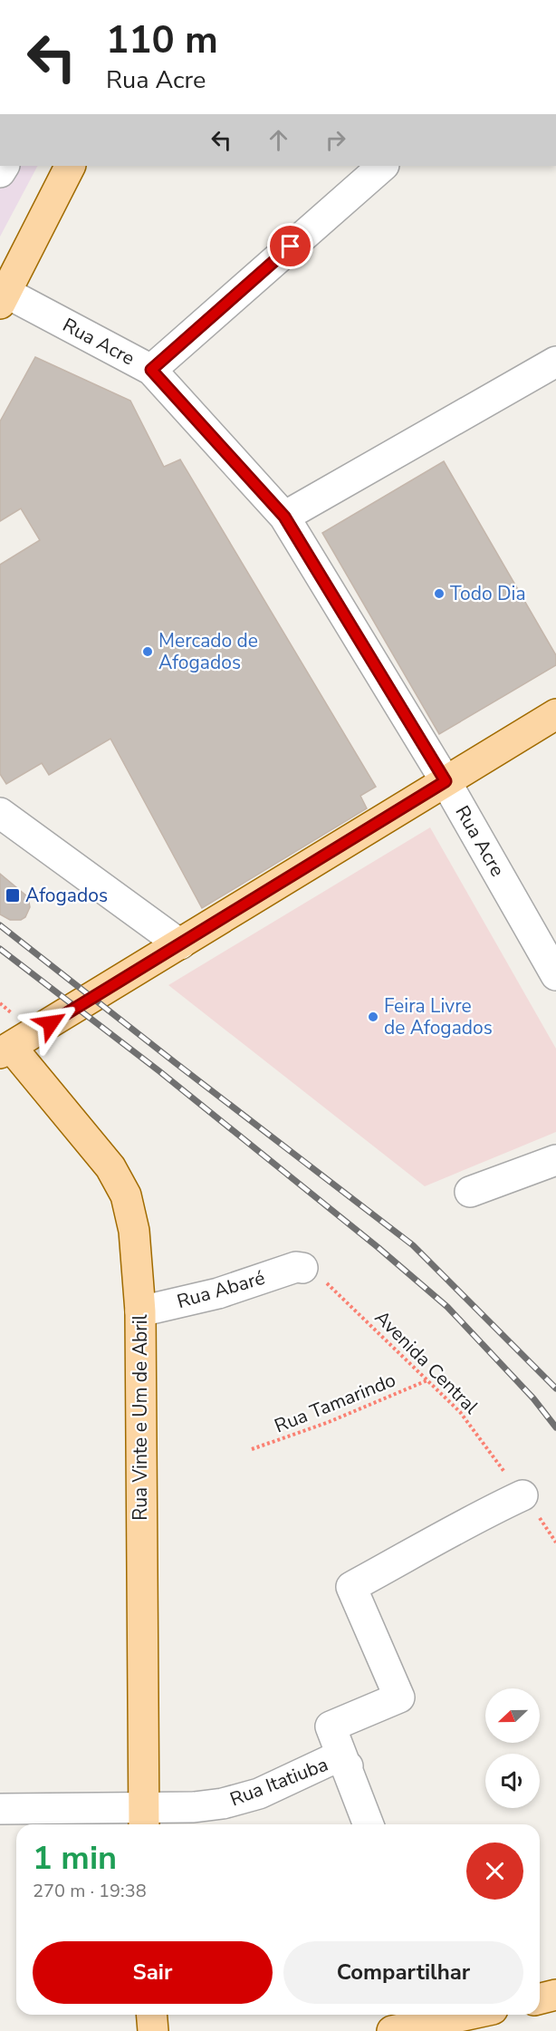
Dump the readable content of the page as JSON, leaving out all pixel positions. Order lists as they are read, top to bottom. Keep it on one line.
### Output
{"streets":{"main road":["Rua Vinte e Um de Abril"],"street":["Rua Acre","Rua Abaré","Rua Itatiuba"],"path":["Avenida Central","Rua Tamarindo"]},"crossings":[["Rua Abaré","Avenida Central"],["Rua Abaré","Rua Vinte e Um de Abril"],["Avenida Central","Rua Tamarindo"],["Rua Vinte e Um de Abril","Rua Itatiuba"]],"places":{"other":["Todo Dia","Mercado de Afogados","Feira Livre de Afogados"],"transit":["Afogados"]},"north":"left","page":{"turn":["110 m","Rua Acre"],"heading":["1 min","270 m · 19:38"],"buttons":["Sair","Compartilhar"]}}
